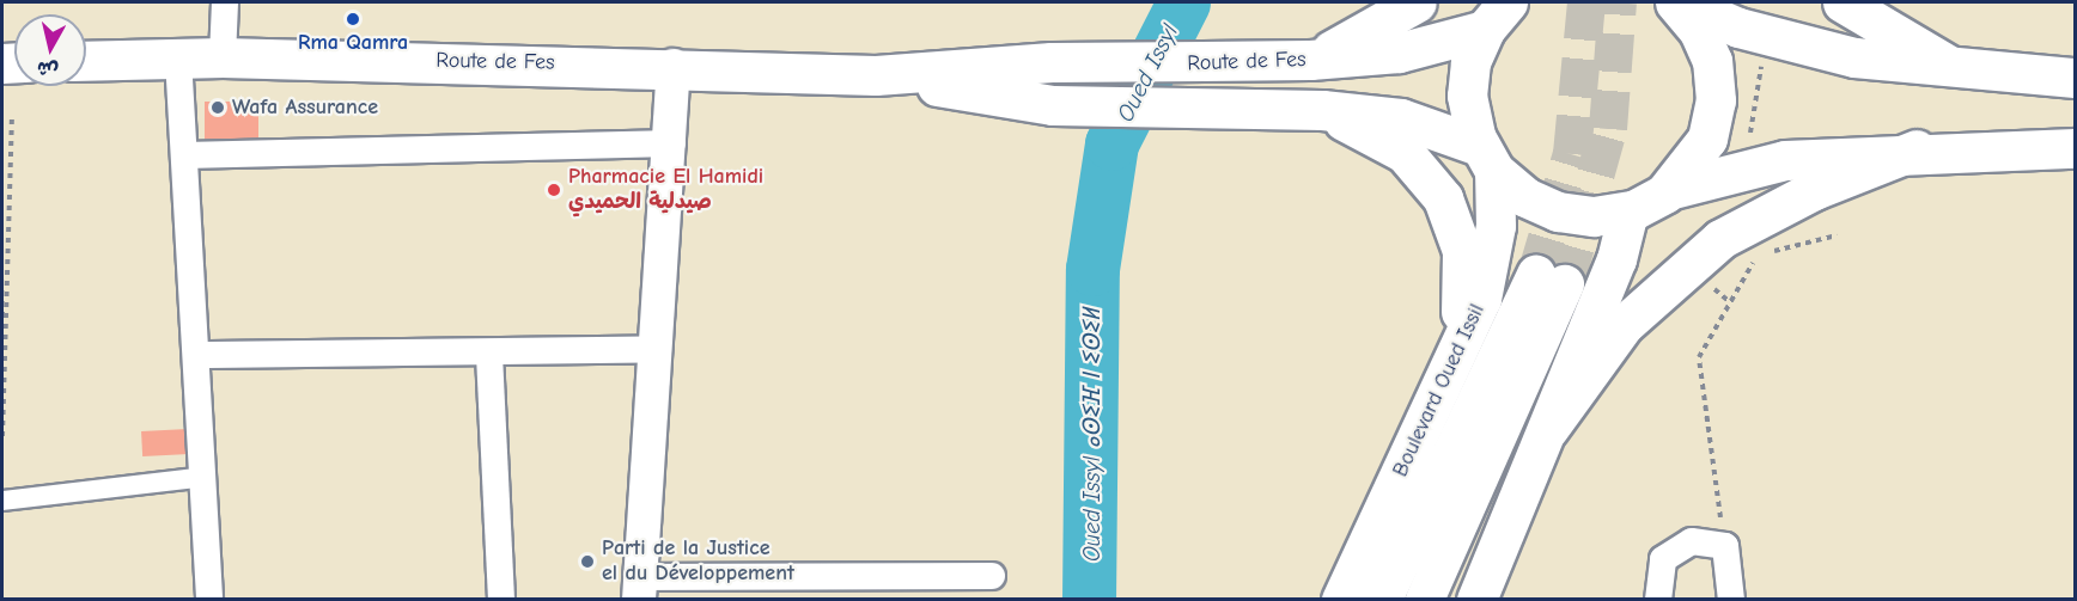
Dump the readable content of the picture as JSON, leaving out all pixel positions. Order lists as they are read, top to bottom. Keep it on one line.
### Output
{"streets":{"main road":["Route de Fes","Boulevard Oued Issil"]},"crossings":[["Route de Fes","Boulevard Oued Issil"]],"water":["Oued Issyl","Oued Issyl ⴰⵙⵉⴼ ⵏ ⵉⵙⵉⵍ"],"places":["Rma Qamra","Wafa Assurance","Pharmacie El Hamidi صيدلية الحميدي","Parti de la Justice el du Développement"],"north":"bottom"}
